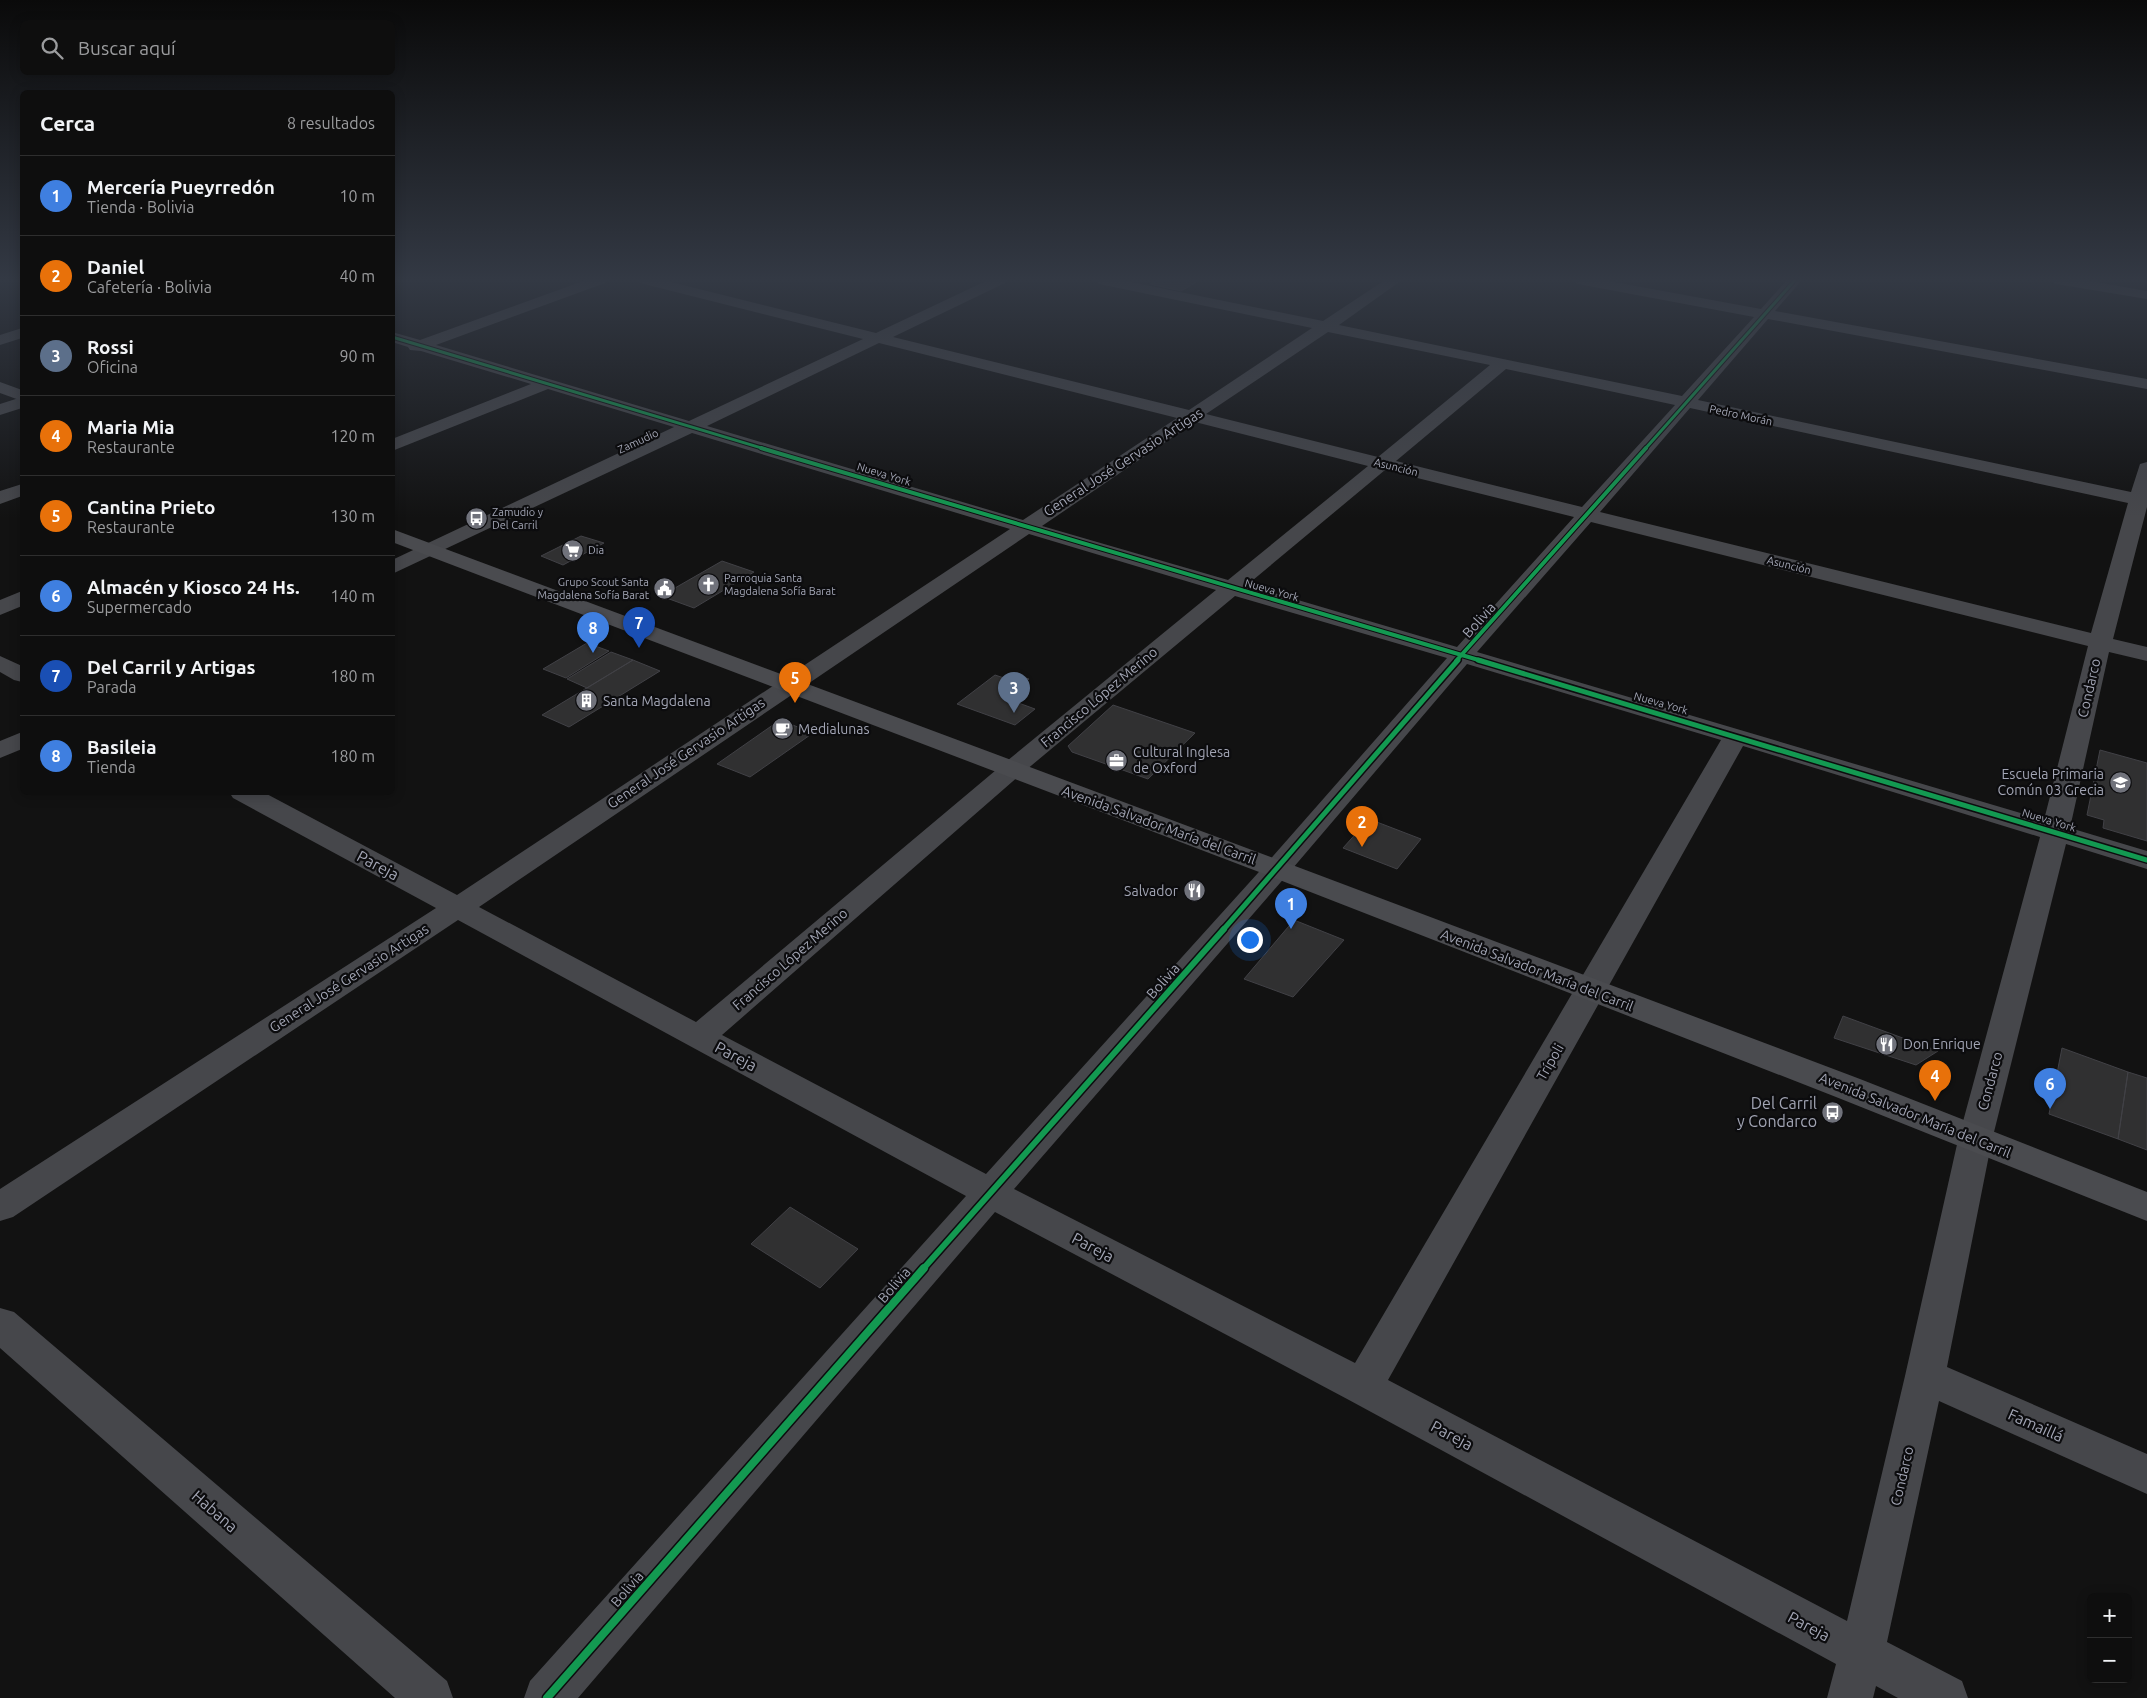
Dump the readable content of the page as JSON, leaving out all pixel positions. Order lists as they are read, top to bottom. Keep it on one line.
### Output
{"streets":{"main road":["Avenida Salvador María del Carril"],"street":["Pedro Morán","Zamudio","General José Gervasio Artigas","Asunción","Nueva York","Bolivia","Condarco","Francisco López Merino","Pareja","Trípoli","Famaillá","Habana"]},"crossings":[["Pedro Morán","Bolivia"],["Pedro Morán","Condarco"],["Pedro Morán","Francisco López Merino"],["Zamudio","Nueva York"],["Zamudio","Avenida Salvador María del Carril"],["General José Gervasio Artigas","Asunción"],["General José Gervasio Artigas","Nueva York"],["General José Gervasio Artigas","Avenida Salvador María del Carril"],["General José Gervasio Artigas","Pareja"],["Asunción","Bolivia"],["Asunción","Condarco"],["Asunción","Francisco López Merino"],["Nueva York","Bolivia"],["Nueva York","Condarco"],["Nueva York","Francisco López Merino"],["Nueva York","Trípoli"],["Bolivia","Avenida Salvador María del Carril"],["Bolivia","Pareja"],["Condarco","Avenida Salvador María del Carril"],["Condarco","Pareja"],["Condarco","Famaillá"],["Francisco López Merino","Avenida Salvador María del Carril"],["Francisco López Merino","Pareja"],["Avenida Salvador María del Carril","Trípoli"],["Pareja","Trípoli"]],"places":{"bus stop":["Zamudio y Del Carril","Del Carril y Condarco"],"supermarket":["Dia"],"church":["Parroquia Santa Magdalena Sofía Barat"],"public building":["Grupo Scout Santa Magdalena Sofía Barat"],"building":["Santa Magdalena"],"cafe":["Medialunas"],"office":["Cultural Inglesa de Oxford"],"school or university":["Escuela Primaria Común 03 Grecia"],"restaurant":["Salvador","Don Enrique"]},"page":{"search":"Buscar aquí","heading":["Cerca","8 resultados"],"list":[{"mark":"1","name":"Mercería Pueyrredón","note":"Tienda · Bolivia","value":"10 m"},{"mark":"2","name":"Daniel","note":"Cafetería · Bolivia","value":"40 m"},{"mark":"3","name":"Rossi","note":"Oficina","value":"90 m"},{"mark":"4","name":"Maria Mia","note":"Restaurante","value":"120 m"},{"mark":"5","name":"Cantina Prieto","note":"Restaurante","value":"130 m"},{"mark":"6","name":"Almacén y Kiosco 24 Hs.","note":"Supermercado","value":"140 m"},{"mark":"7","name":"Del Carril y Artigas","note":"Parada","value":"180 m"},{"mark":"8","name":"Basileia","note":"Tienda","value":"180 m"}],"pins":["7","8","5","3","2","1","4","6"],"map_buttons":["+","−"]}}
